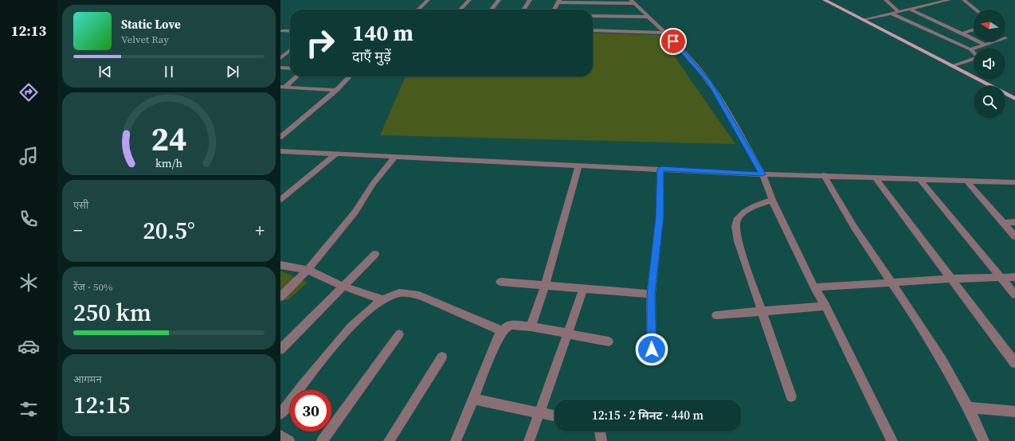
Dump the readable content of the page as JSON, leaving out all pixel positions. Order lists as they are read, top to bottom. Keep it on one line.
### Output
{"north":"left","page":{"tabs":"12:13","turn":["140 m","दाएँ मुड़ें"],"song":["Static Love","Velvet Ray"],"tile":["एसी",["रेंज · 50%","250 km"],["आगमन","12:15"]],"heat":["−","20.5°","+"],"limit":"30","trip":"12:15 · 2 मिनट · 440 m","gauge":["24","km/h"]}}
